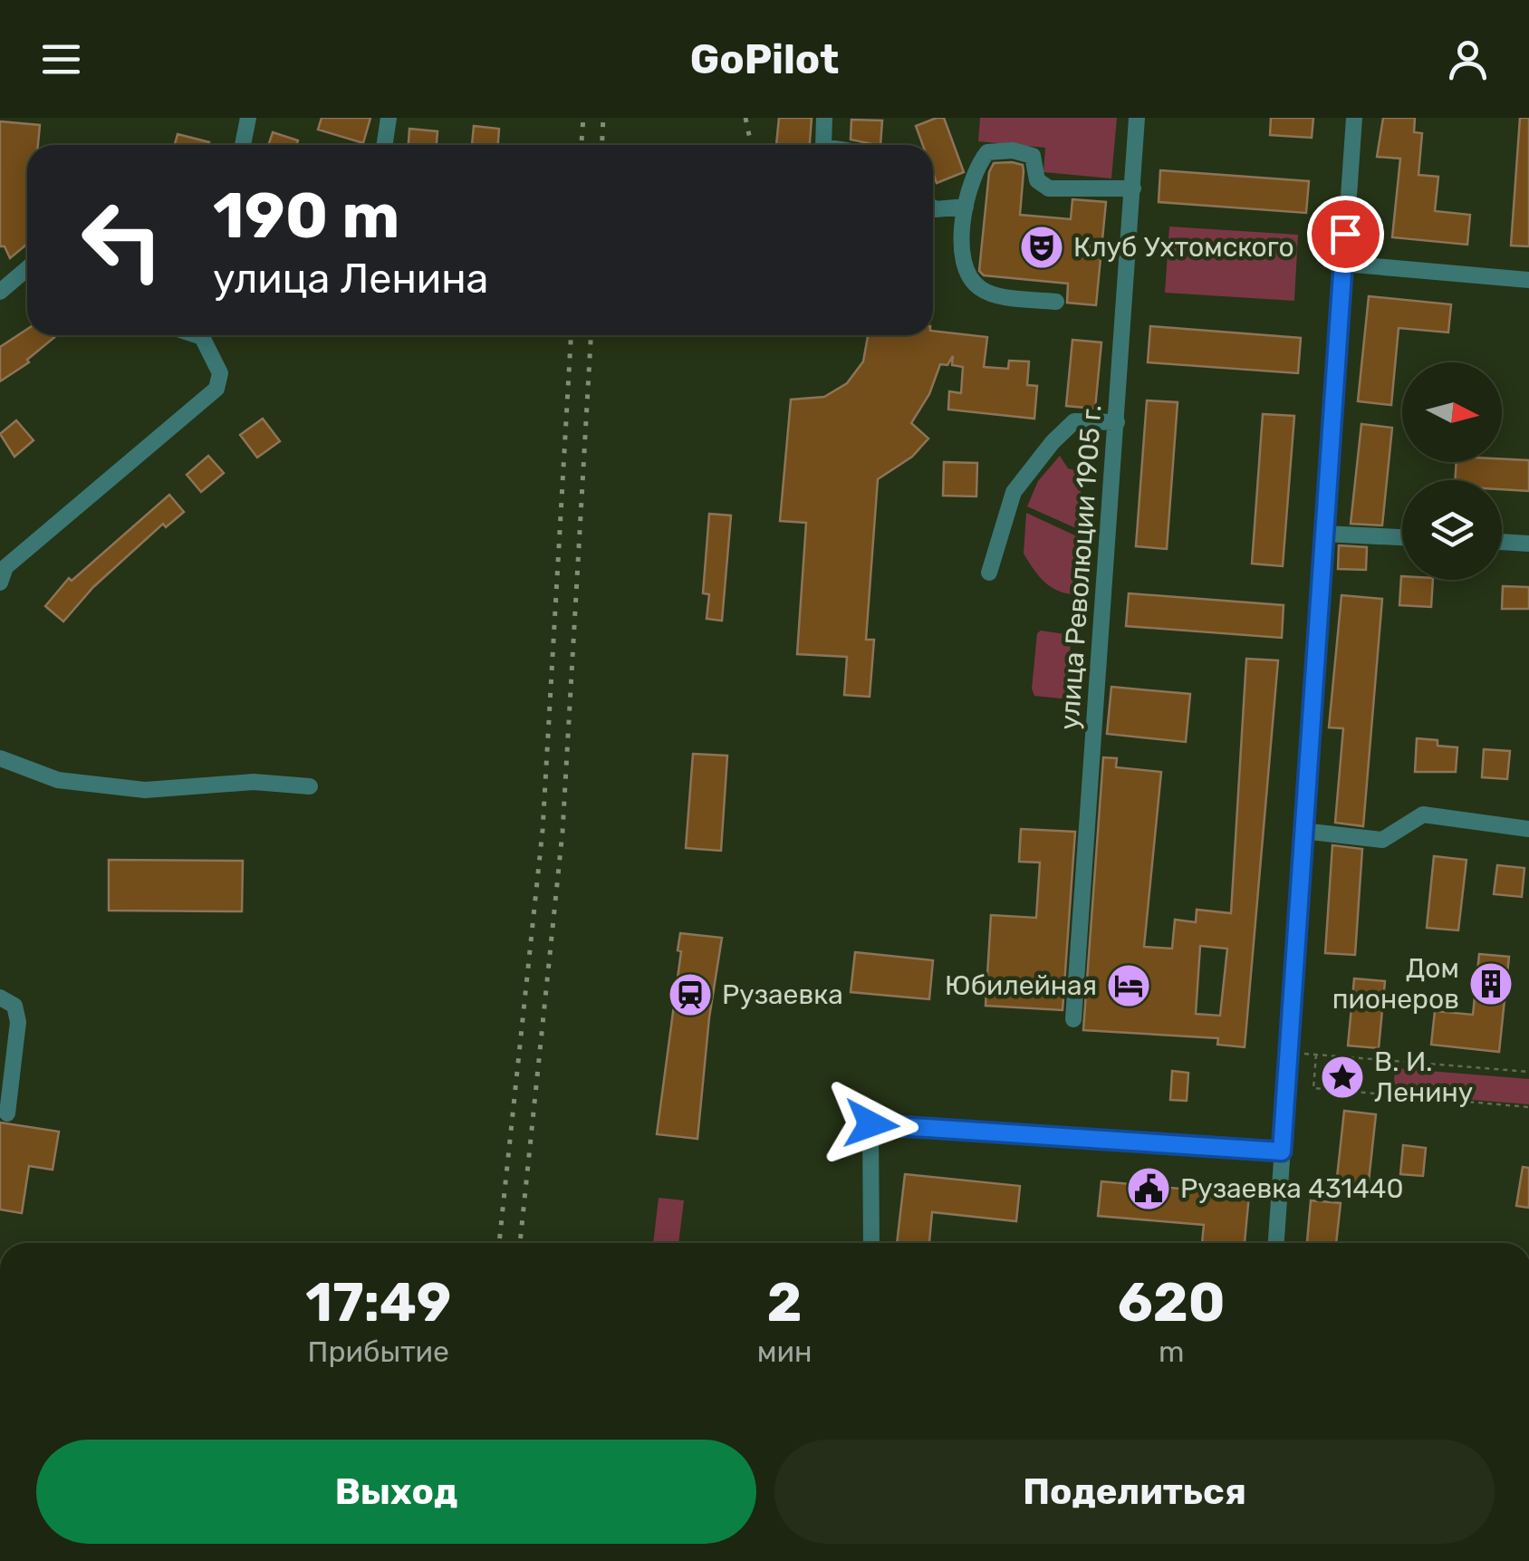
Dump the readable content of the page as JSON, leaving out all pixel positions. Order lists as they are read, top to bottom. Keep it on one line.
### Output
{"streets":{"street":["улица Революции 1905 г."]},"places":{"theatre":["Клуб Ухтомского"],"building":["Дом пионеров"],"hotel":["Юбилейная"],"station":["Рузаевка"],"place":["В. И. Ленину"],"public building":["Рузаевка 431440"]},"north":"right","page":{"header":"GoPilot","turn":["190 m","улица Ленина"],"eta":["17:49","Прибытие","2","мин","620","m"],"buttons":["Выход","Поделиться"]}}
